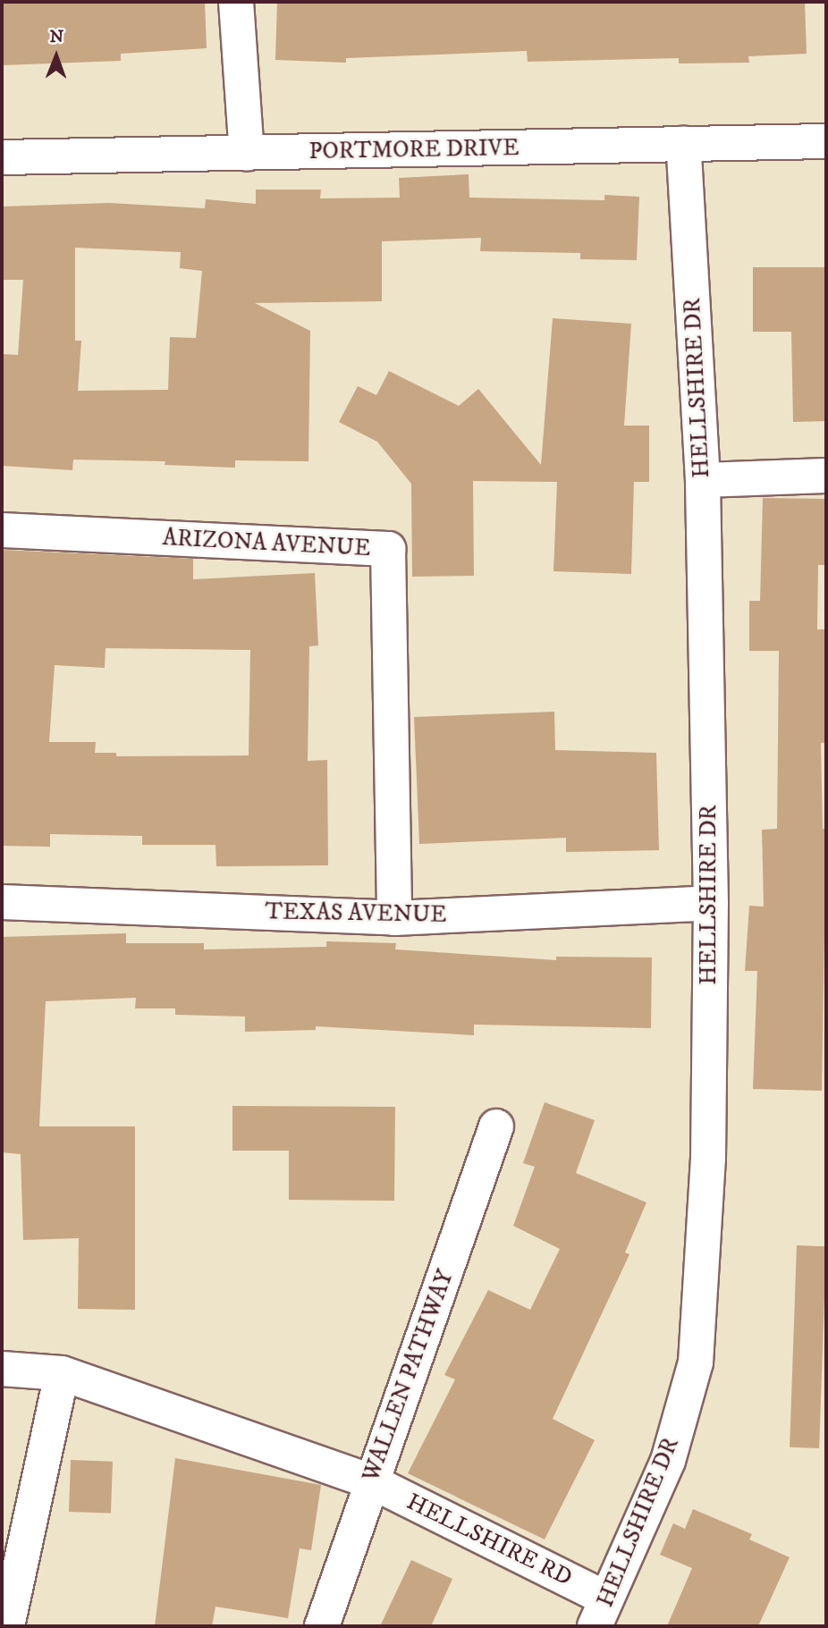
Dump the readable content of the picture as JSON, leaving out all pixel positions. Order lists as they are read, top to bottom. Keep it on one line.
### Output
{"streets":{"street":["PORTMORE DRIVE","HELLSHIRE DR","ARIZONA AVENUE","TEXAS AVENUE","WALLEN PATHWAY","HELLSHIRE RD"]},"crossings":[["PORTMORE DRIVE","HELLSHIRE DR"],["HELLSHIRE DR","TEXAS AVENUE"],["HELLSHIRE DR","HELLSHIRE RD"],["ARIZONA AVENUE","TEXAS AVENUE"],["WALLEN PATHWAY","HELLSHIRE RD"]],"north":"top"}
